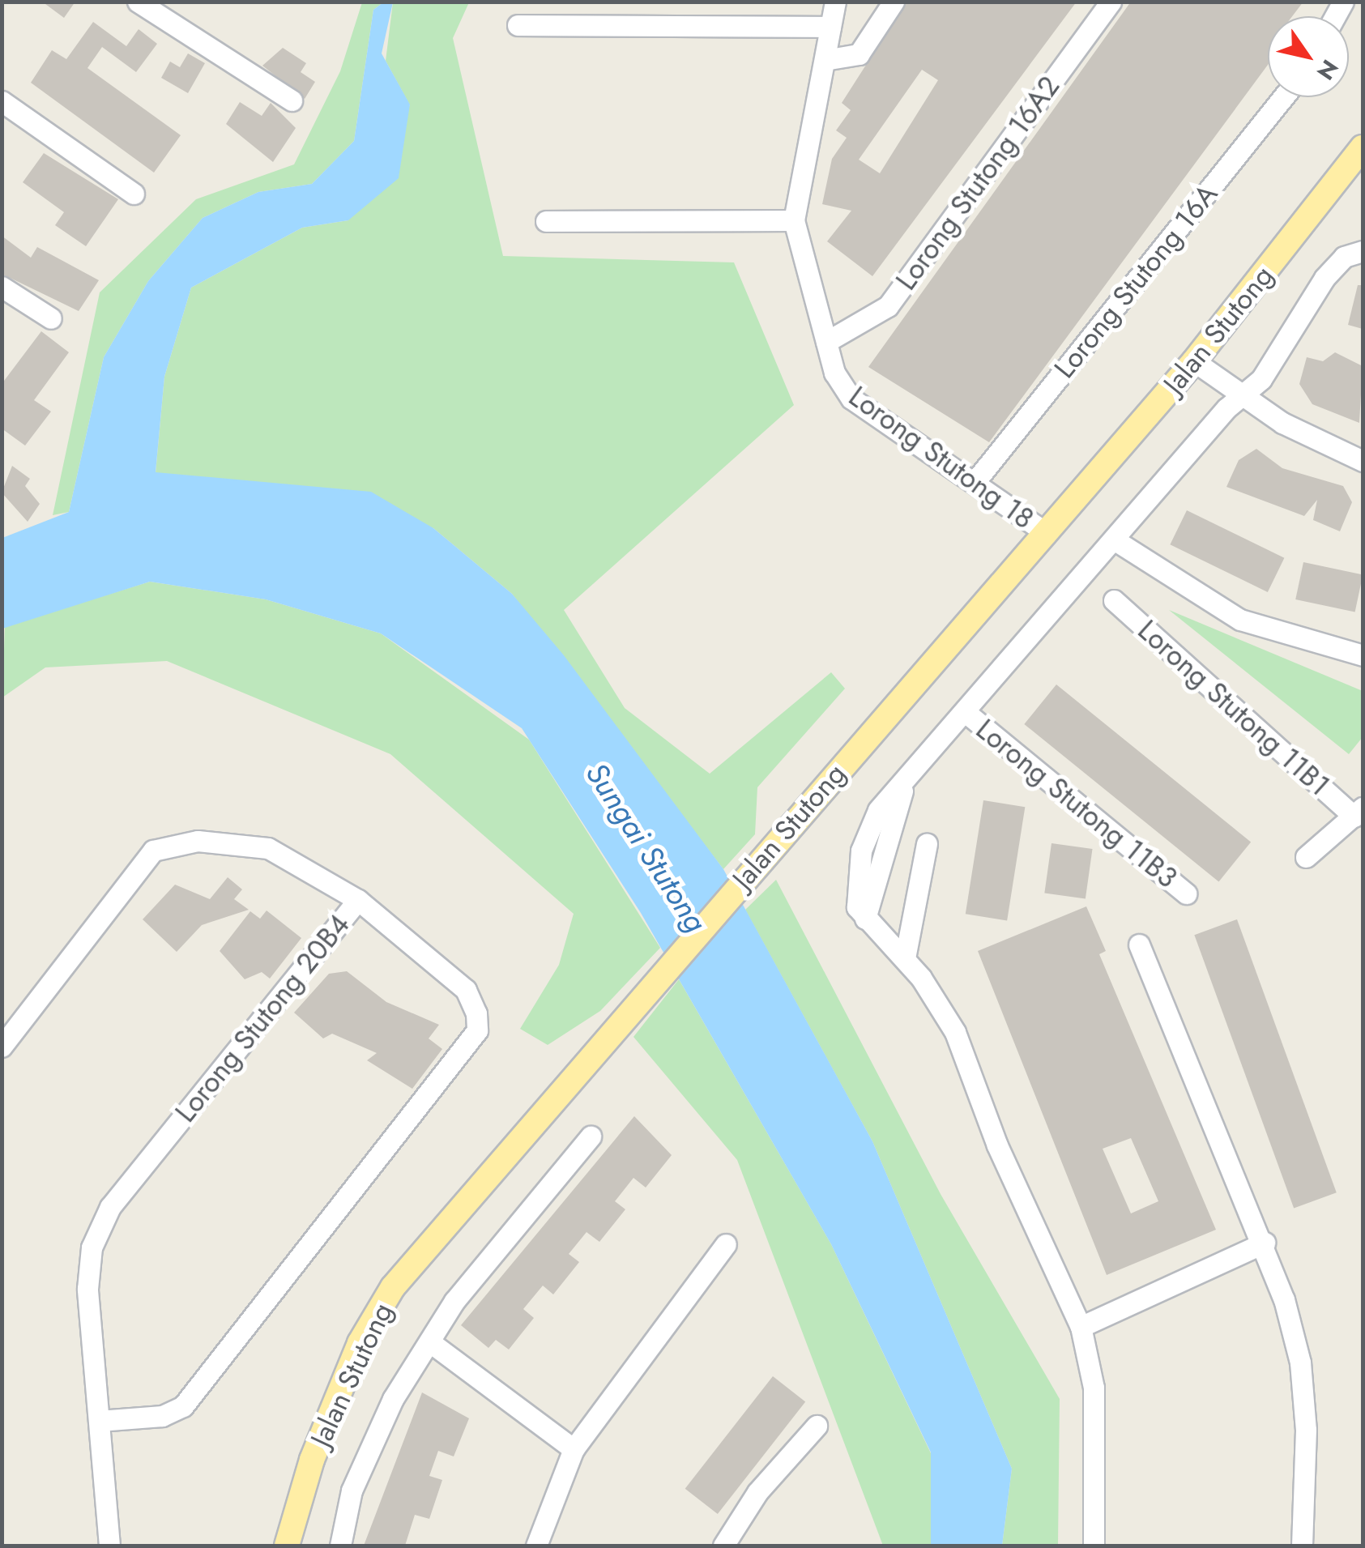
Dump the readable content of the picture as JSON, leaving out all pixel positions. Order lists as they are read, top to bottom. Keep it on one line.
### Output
{"streets":{"main road":["Jalan Stutong"],"street":["Lorong Stutong 16A2","Lorong Stutong 16A","Lorong Stutong 18","Lorong Stutong 11B1","Lorong Stutong 11B3","Lorong Stutong 20B4"]},"crossings":[["Lorong Stutong 16A2","Lorong Stutong 18"],["Lorong Stutong 16A","Lorong Stutong 18"],["Jalan Stutong","Lorong Stutong 18"]],"water":["Sungai Stutong"],"north":"bottom right"}
